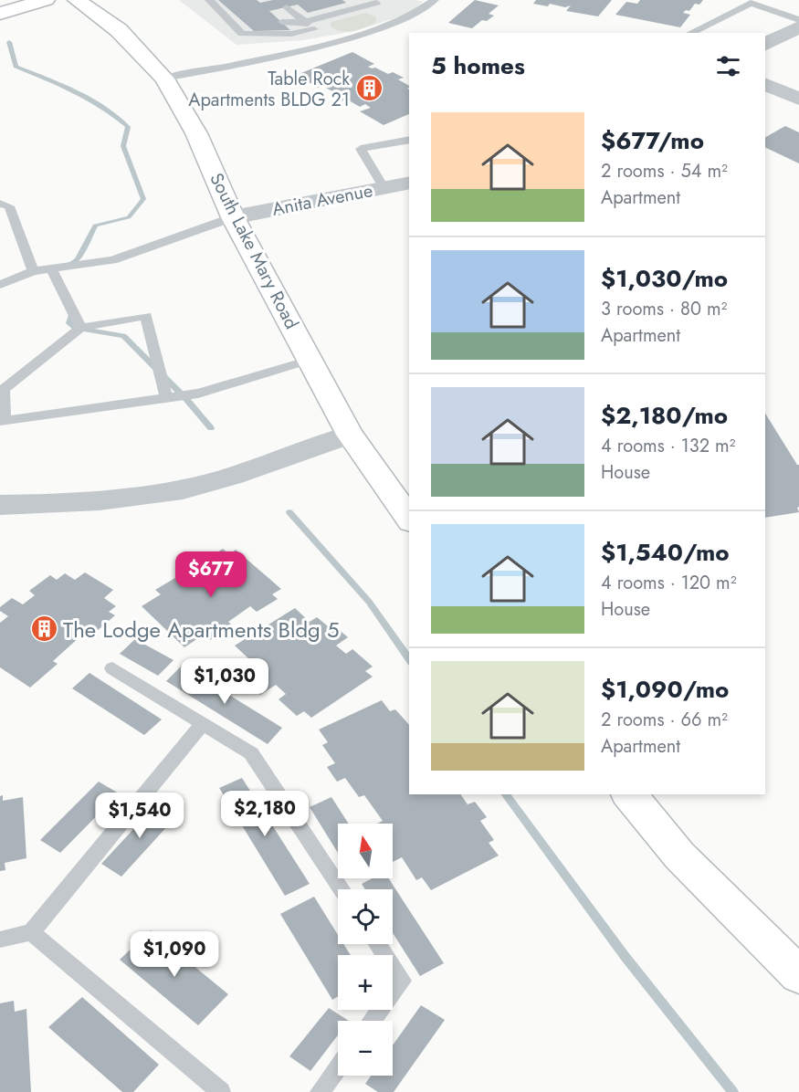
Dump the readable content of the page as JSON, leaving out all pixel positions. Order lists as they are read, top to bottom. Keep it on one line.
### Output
{"streets":{"main road":["South Lake Mary Road"],"street":["Anita Avenue"]},"crossings":[["Anita Avenue","South Lake Mary Road"]],"places":{"building":["Table Rock Apartments BLDG 21","The Lodge Apartments Bldg 5"]},"north":"top","page":{"heading":"5 homes","list":[{"name":"$677/mo","note":"2 rooms · 54 m² · Apartment"},{"name":"$1,030/mo","note":"3 rooms · 80 m² · Apartment"},{"name":"$2,180/mo","note":"4 rooms · 132 m² · House"},{"name":"$1,540/mo","note":"4 rooms · 120 m² · House"},{"name":"$1,090/mo","note":"2 rooms · 66 m² · Apartment"}],"price":["$677","$1,030","$2,180","$1,540","$1,090"],"map_buttons":["+","−"]}}
